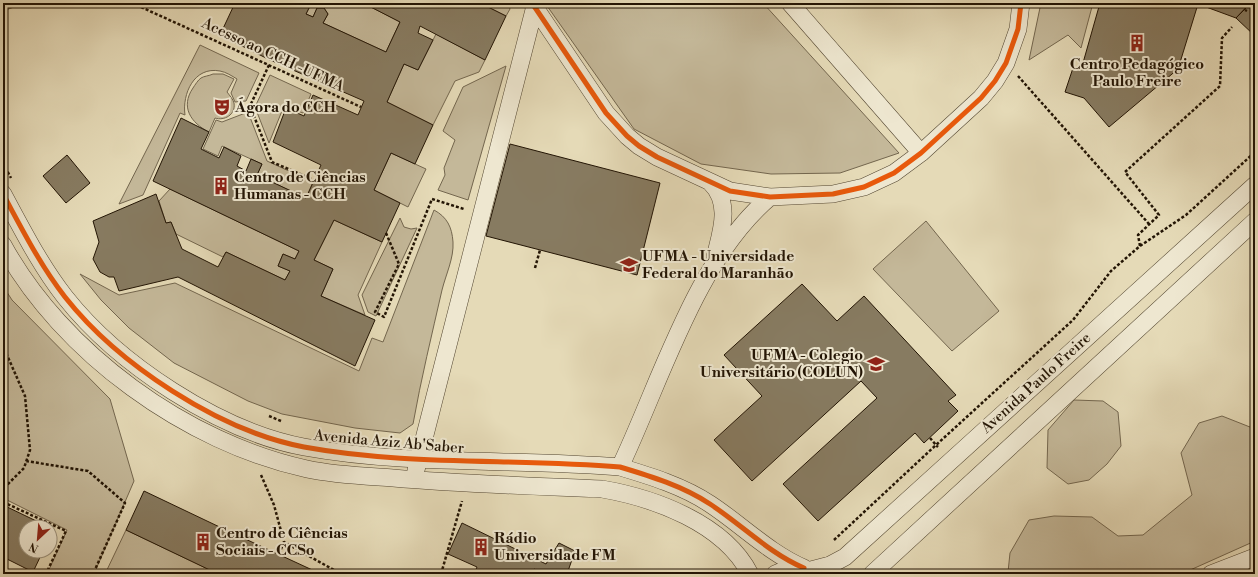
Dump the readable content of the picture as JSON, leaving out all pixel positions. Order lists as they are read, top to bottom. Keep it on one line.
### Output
{"streets":{"street":["Avenida Paulo Freire","Avenida Aziz Ab'Saber"],"path":["Acesso ao CCH -UFMA"]},"crossings":[["Avenida Paulo Freire","Avenida Aziz Ab'Saber"]],"places":{"building":["Centro Pedagógico Paulo Freire","Centro de Ciências Humanas - CCH","Centro de Ciências Sociais - CCSo","Rádio Universidade FM"],"theatre":["Ágora do CCH"],"school or university":["UFMA - Universidade Federal do Maranhão","UFMA - Colegio Universitário (COLUN)"]},"north":"bottom left"}
